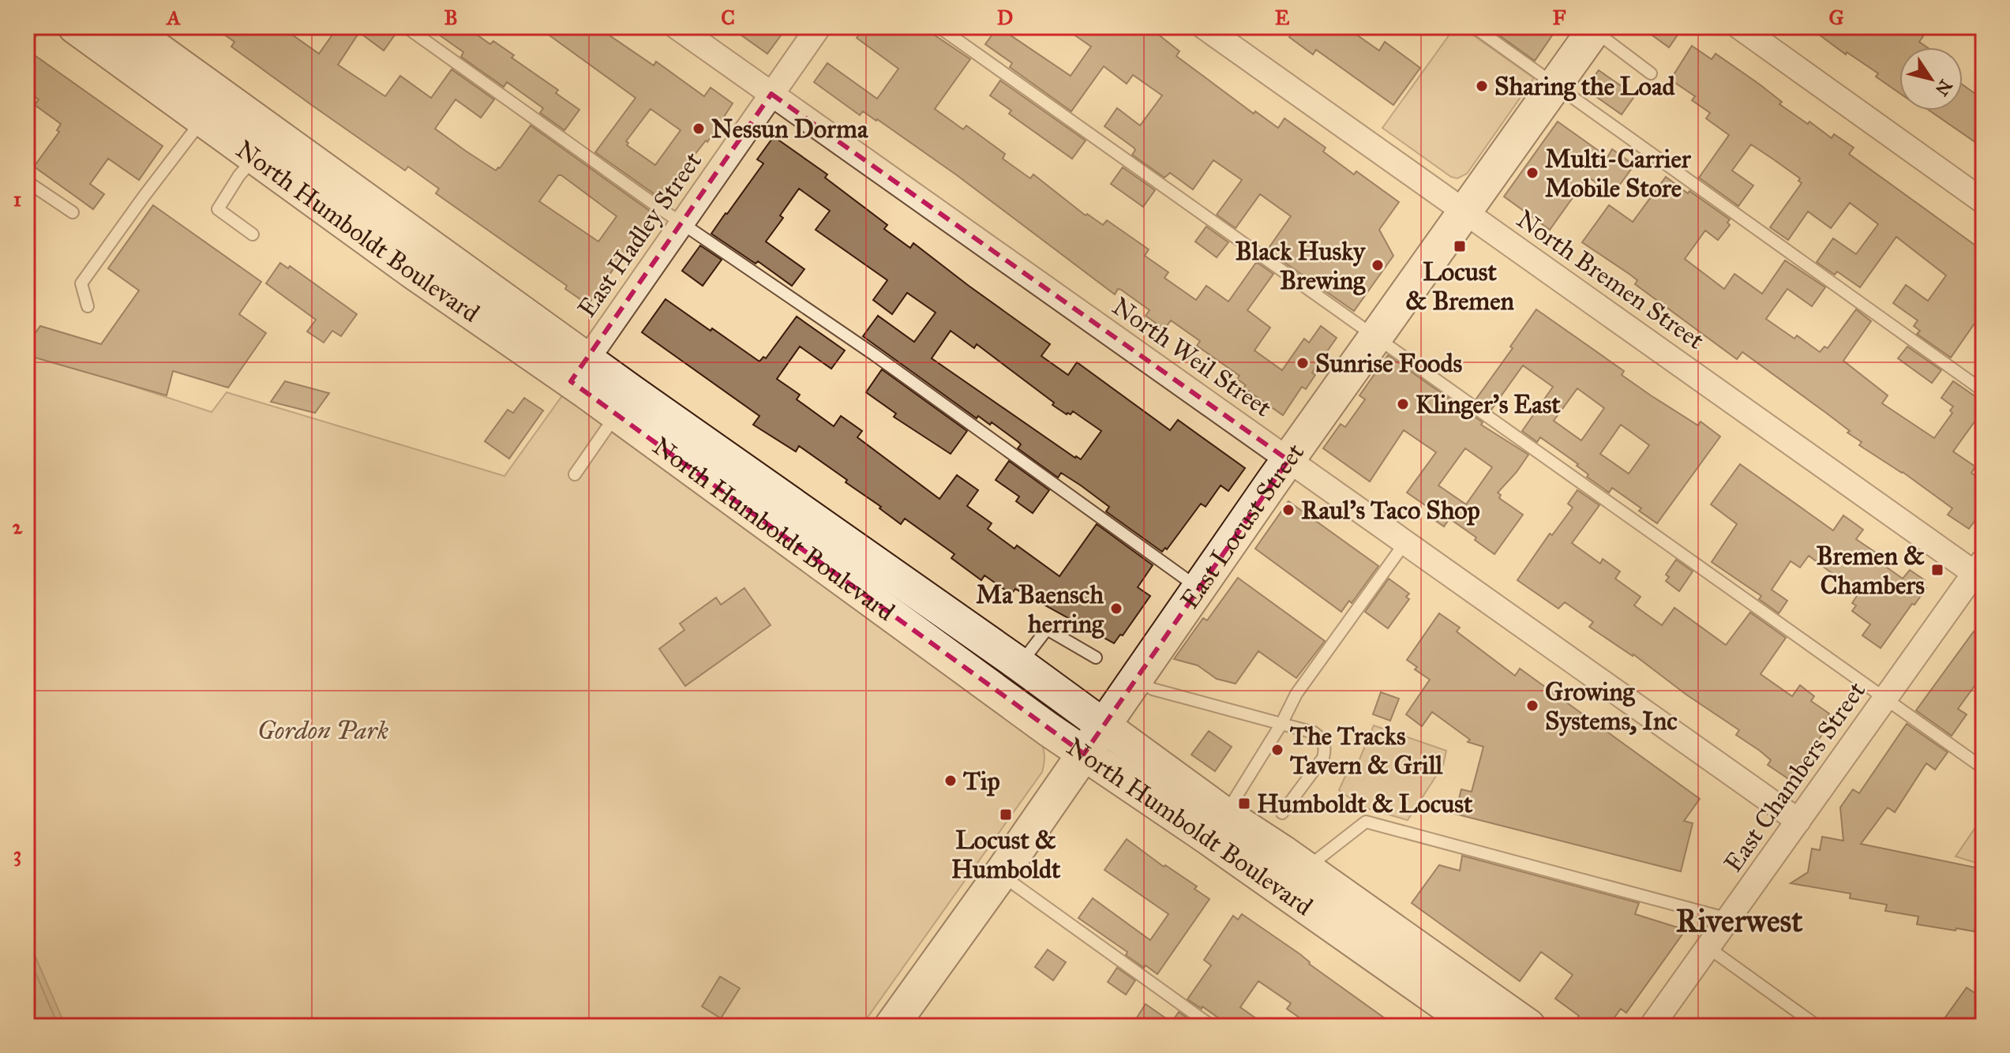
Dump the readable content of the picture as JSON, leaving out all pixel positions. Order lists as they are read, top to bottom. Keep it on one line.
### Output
{"streets":{"main road":["North Humboldt Boulevard","East Locust Street"],"street":["East Hadley Street","North Bremen Street","North Weil Street","East Chambers Street"]},"crossings":[["North Humboldt Boulevard","East Hadley Street"],["North Humboldt Boulevard","East Locust Street"],["East Hadley Street","North Weil Street"],["North Bremen Street","East Locust Street"],["North Bremen Street","East Chambers Street"],["North Weil Street","East Locust Street"],["North Weil Street","East Chambers Street"]],"districts":["Riverwest"],"parks":["Gordon Park"],"places":{"other":["Sharing the Load","Nessun Dorma","Multi-Carrier Mobile Store","Black Husky Brewing","Sunrise Foods","Klinger's East","Raul's Taco Shop","Ma Baensch herring","Growing Systems, Inc","The Tracks Tavern & Grill","Tip"],"transit":["Locust & Bremen","Bremen & Chambers","Humboldt & Locust","Locust & Humboldt"]},"north":"bottom right","grid":{"columns":["A","B","C","D","E","F","G"],"rows":["1","2","3"]}}
